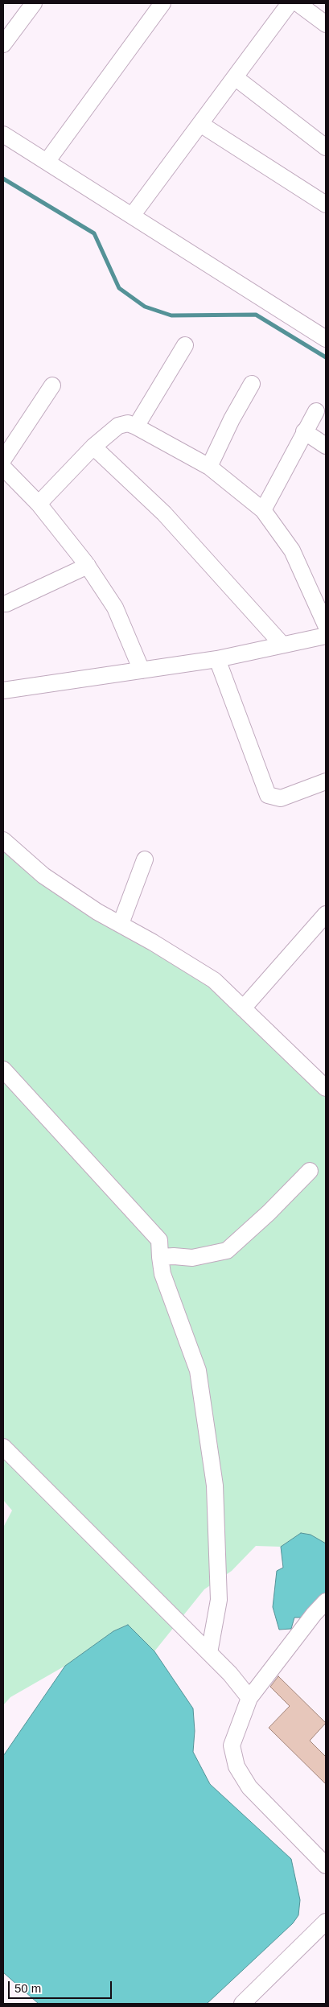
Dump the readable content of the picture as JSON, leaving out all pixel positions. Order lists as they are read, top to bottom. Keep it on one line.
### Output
{"scale_bar":"50 m"}
